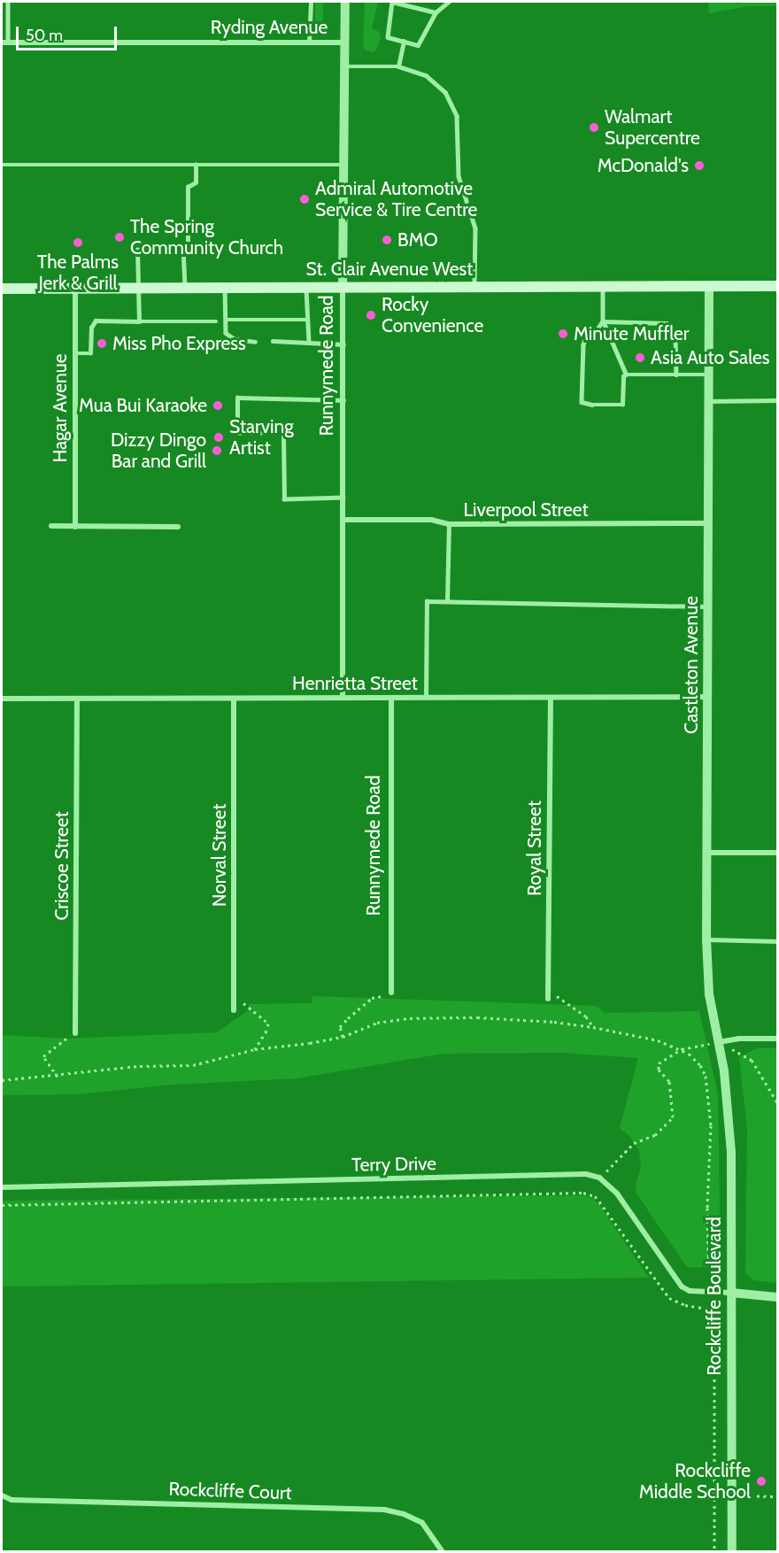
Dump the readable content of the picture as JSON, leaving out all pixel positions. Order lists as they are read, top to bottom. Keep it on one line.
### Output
{"streets":{"main road":["St. Clair Avenue West"],"street":["Ryding Avenue","Runnymede Road","Hagar Avenue","Liverpool Street","Castleton Avenue","Henrietta Street","Royal Street","Norval Street","Criscoe Street","Terry Drive","Rockcliffe Boulevard","Rockcliffe Court"]},"crossings":[["Ryding Avenue","Runnymede Road"],["St. Clair Avenue West","Runnymede Road"],["St. Clair Avenue West","Hagar Avenue"],["St. Clair Avenue West","Castleton Avenue"],["Runnymede Road","Liverpool Street"],["Runnymede Road","Henrietta Street"],["Liverpool Street","Castleton Avenue"],["Castleton Avenue","Henrietta Street"],["Castleton Avenue","Rockcliffe Boulevard"],["Henrietta Street","Royal Street"],["Henrietta Street","Norval Street"],["Henrietta Street","Criscoe Street"]],"places":["Walmart Supercentre","McDonald's","Admiral Automotive Service & Tire Centre","The Spring Community Church","BMO","The Palms Jerk & Grill","Rocky Convenience","Minute Muffler","Miss Pho Express","Asia Auto Sales","Mua Bui Karaoke","Starving Artist","Dizzy Dingo Bar and Grill","Rockcliffe Middle School"],"scale_bar":"50 m"}
